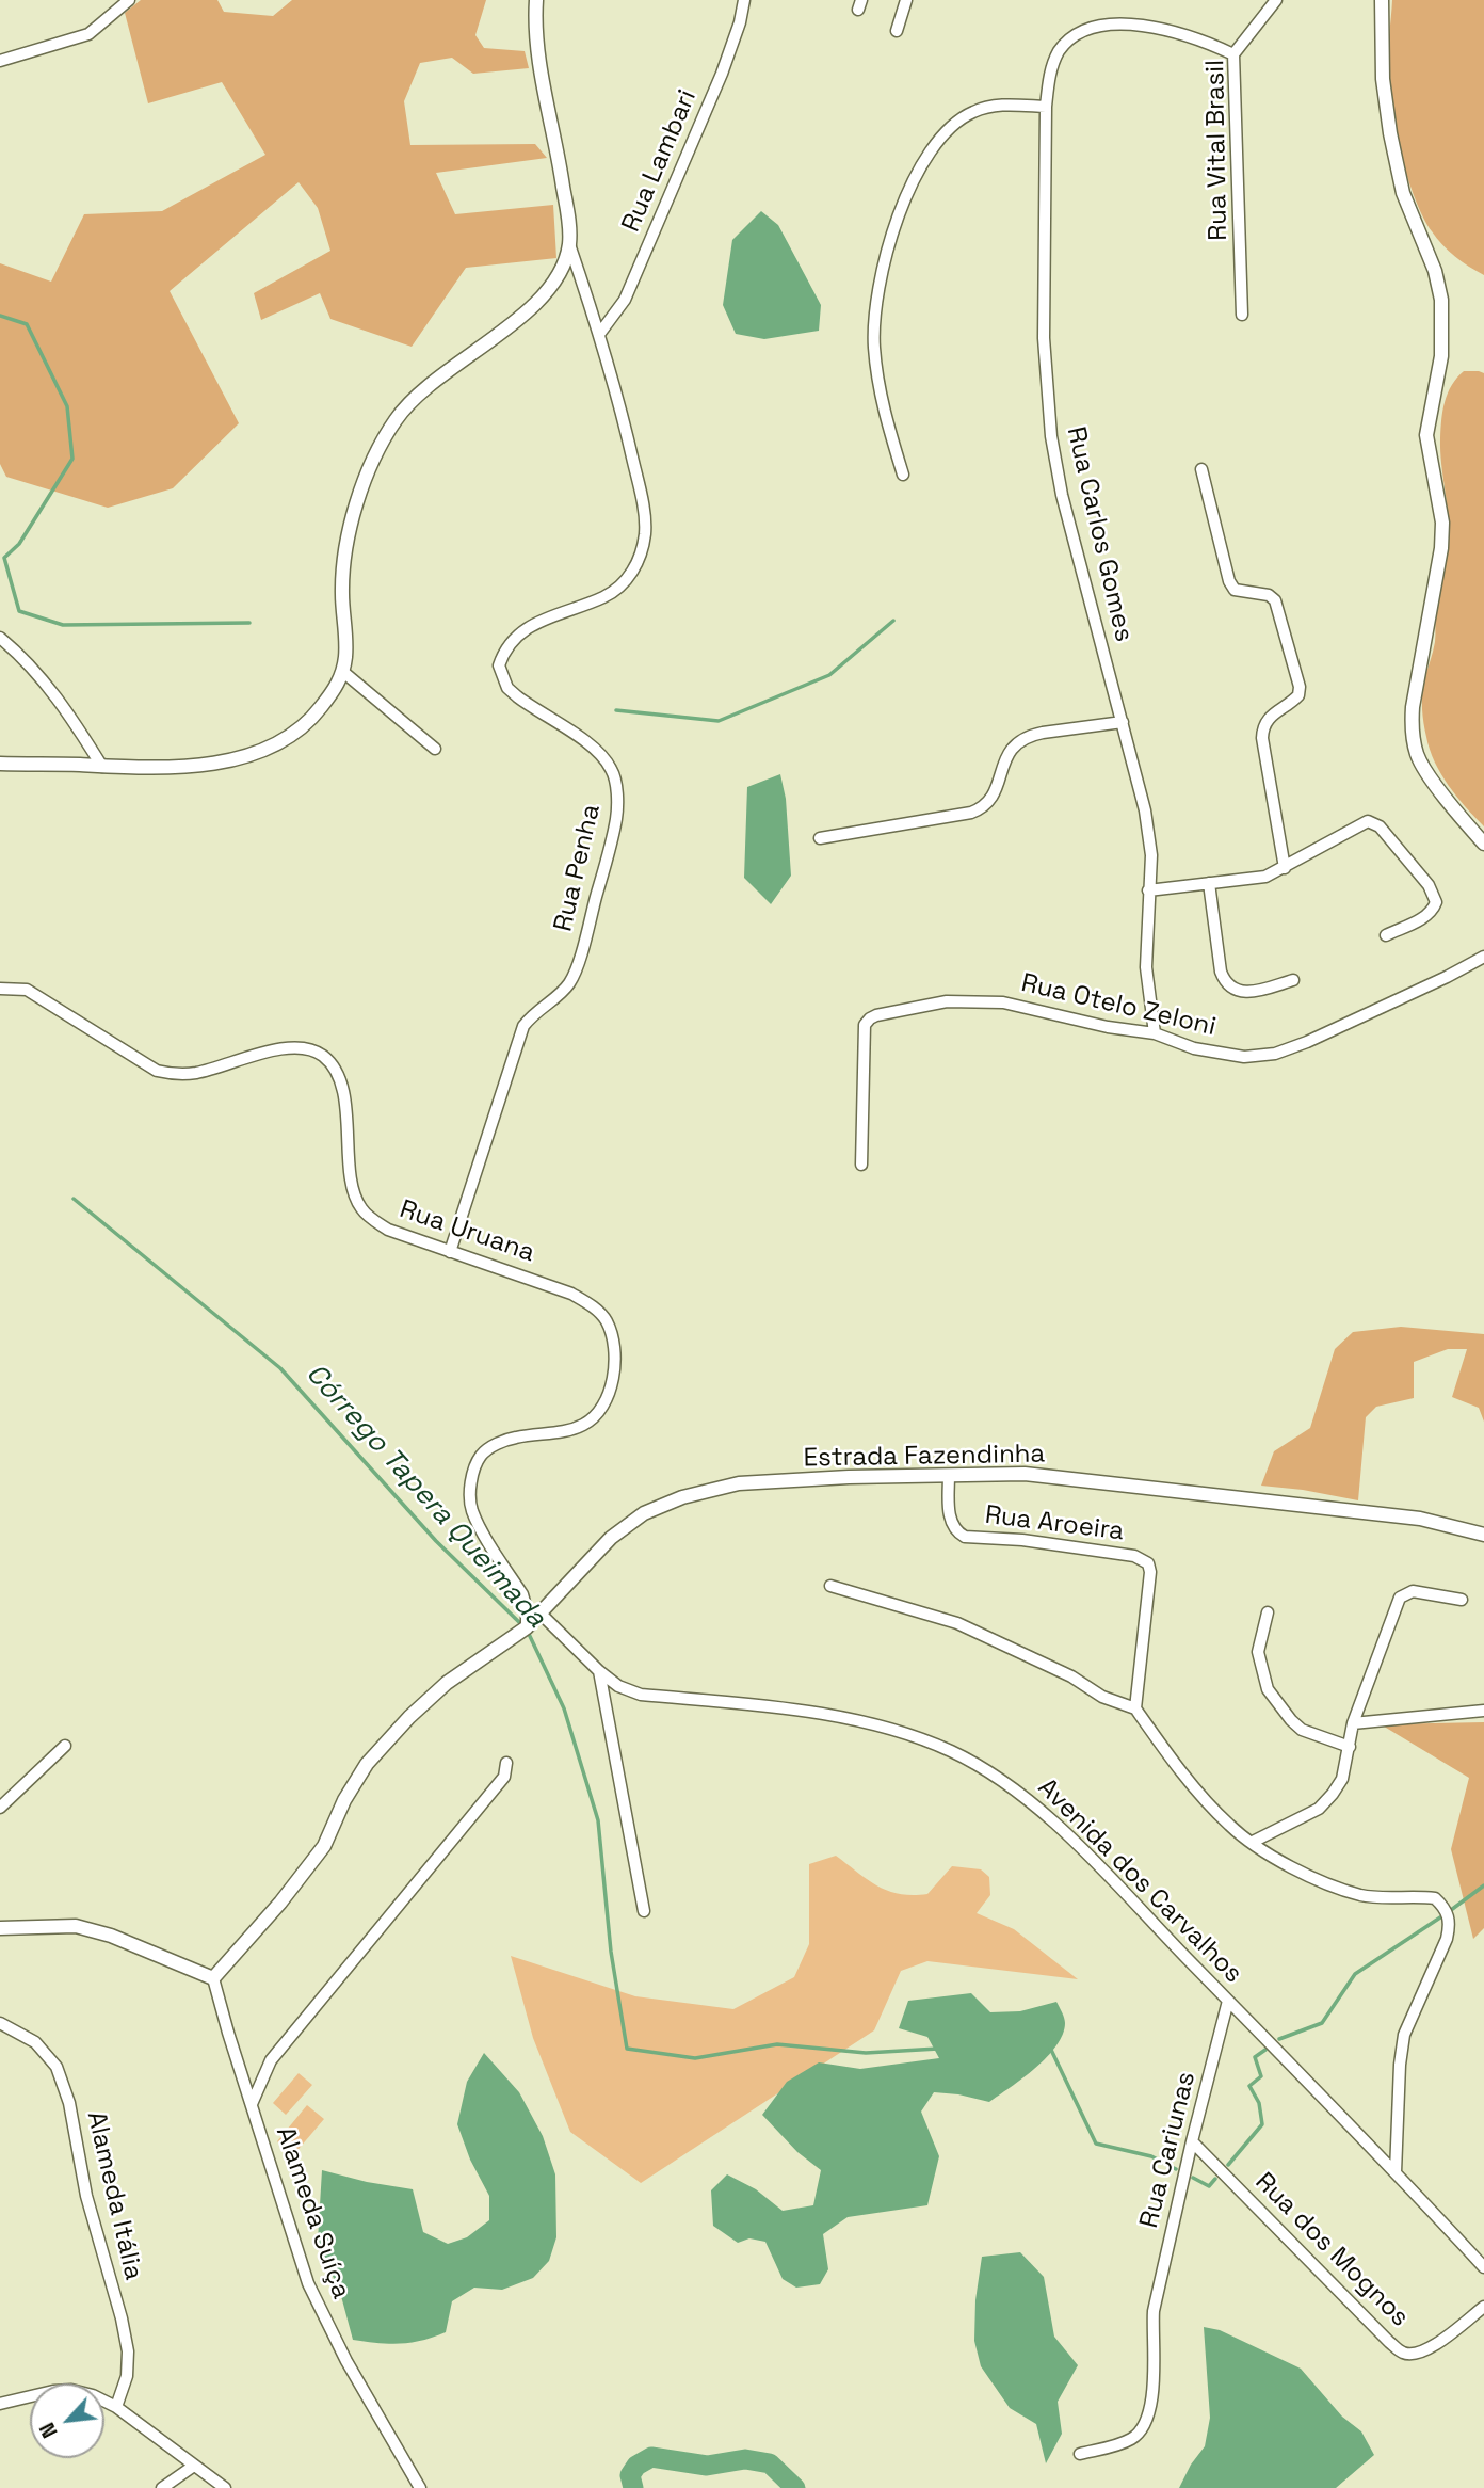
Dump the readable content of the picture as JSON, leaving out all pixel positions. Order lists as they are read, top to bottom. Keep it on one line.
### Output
{"streets":{"street":["Rua Vital Brasil","Rua Lambari","Rua Carlos Gomes","Rua Penha","Rua Otelo Zeloni","Rua Uruana","Estrada Fazendinha","Rua Aroeira","Avenida dos Carvalhos","Rua Cariunas","Alameda Itália","Alameda Suíça","Rua dos Mognos"]},"crossings":[["Rua Vital Brasil","Rua Carlos Gomes"],["Rua Lambari","Rua Penha"],["Rua Carlos Gomes","Rua Otelo Zeloni"],["Rua Penha","Rua Uruana"],["Estrada Fazendinha","Rua Aroeira"],["Estrada Fazendinha","Avenida dos Carvalhos"],["Avenida dos Carvalhos","Rua Cariunas"],["Rua Cariunas","Rua dos Mognos"]],"water":["Córrego Tapera Queimada"],"north":"bottom left"}
